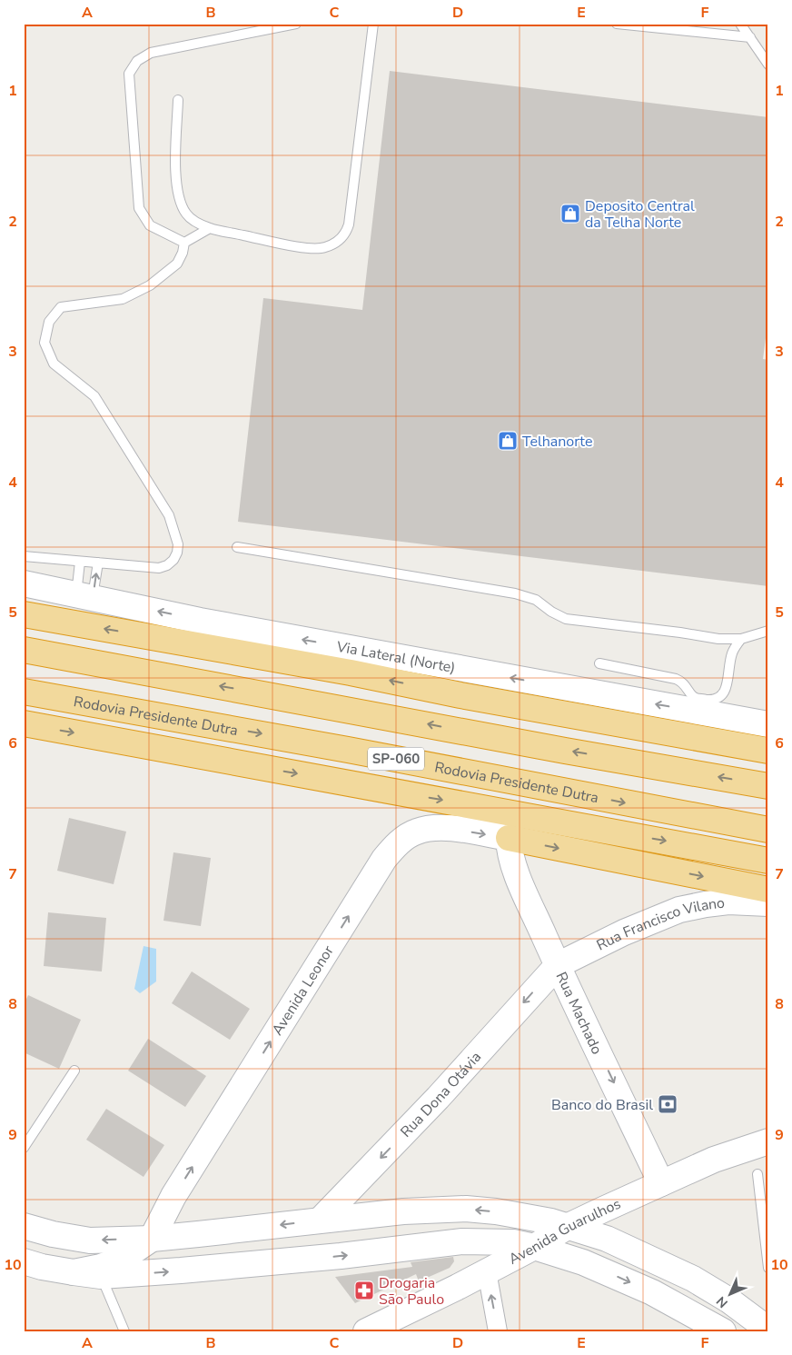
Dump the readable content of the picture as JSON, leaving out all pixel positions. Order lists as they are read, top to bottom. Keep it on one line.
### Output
{"streets":{"highway":["Rodovia Presidente Dutra","SP-060"],"main road":["Via Lateral (Norte)","Rua Francisco Vilano","Avenida Leonor","Rua Machado","Rua Dona Otávia","Avenida Guarulhos"]},"crossings":[["Rua Francisco Vilano","Rua Machado"],["Rua Francisco Vilano","Rua Dona Otávia"],["Avenida Leonor","Rua Machado"],["Rua Machado","Rua Dona Otávia"],["Rua Machado","Avenida Guarulhos"]],"one_way":["Via Lateral (Norte)","Avenida Leonor","Rua Machado","Rua Dona Otávia"],"places":{"shop":["Deposito Central da Telha Norte","Telhanorte"],"bank":["Banco do Brasil"],"pharmacy":["Drogaria São Paulo"]},"north":"bottom left","grid":{"columns":["A","B","C","D","E","F"],"rows":["1","2","3","4","5","6","7","8","9","10"]}}
